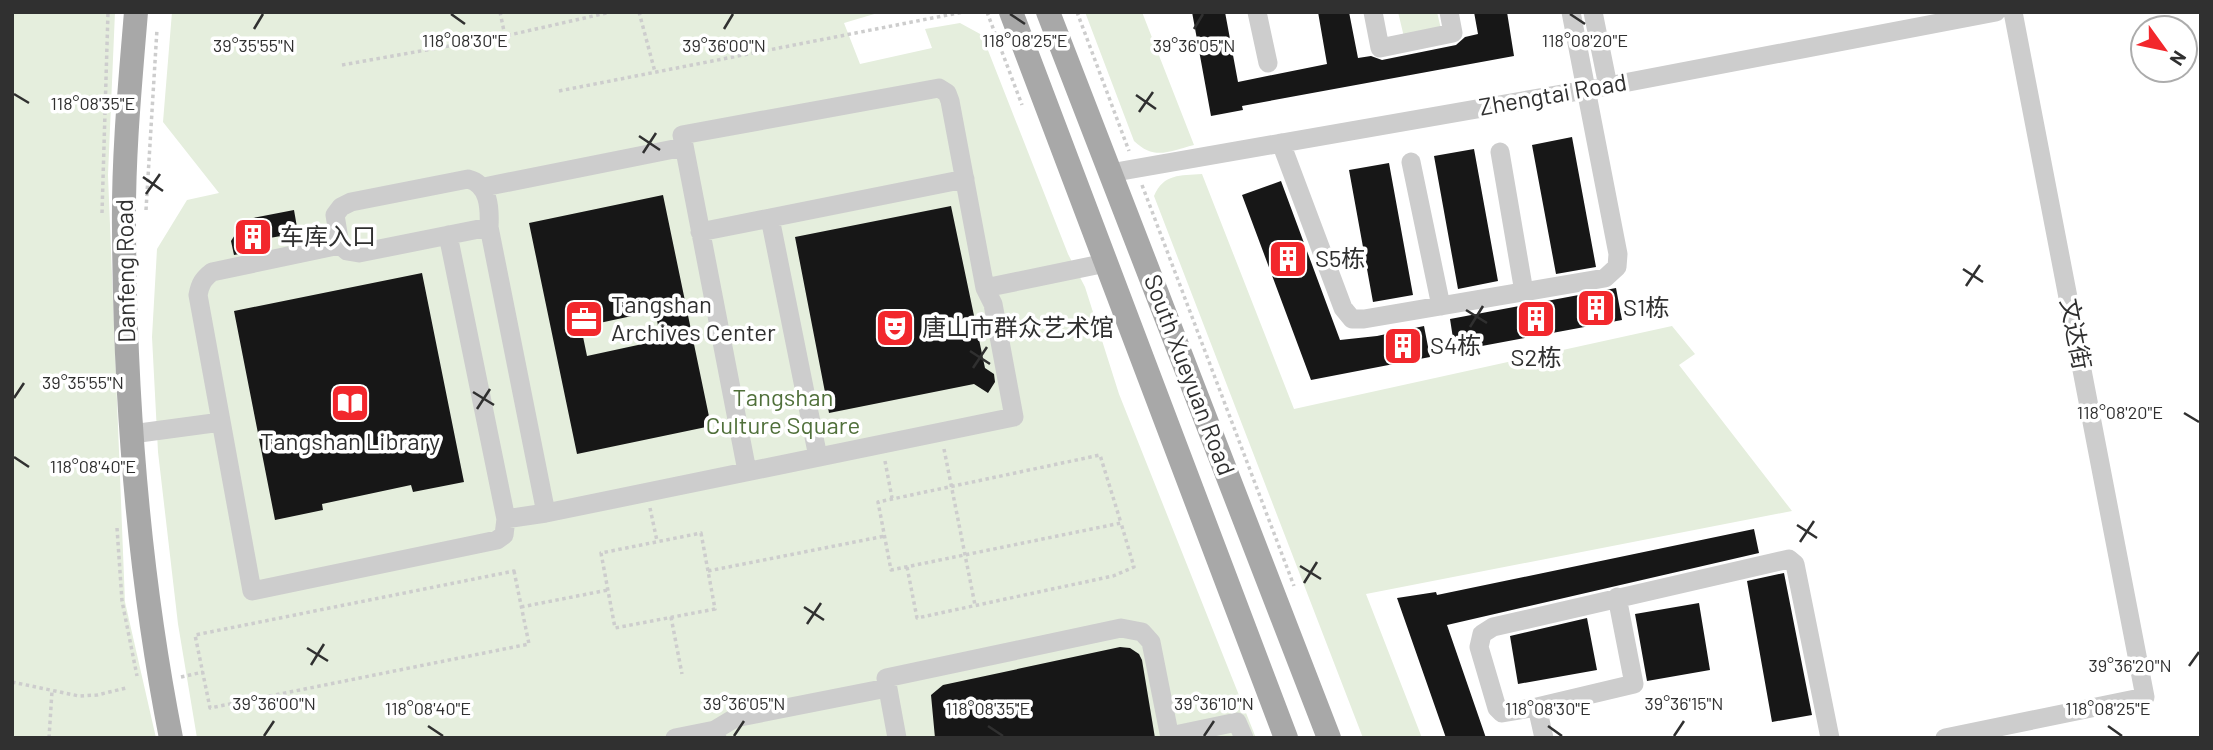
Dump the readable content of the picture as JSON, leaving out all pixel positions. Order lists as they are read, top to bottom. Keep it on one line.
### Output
{"streets":{"main road":["Danfeng Road","South Xueyuan Road"],"street":["Zhengtai Road","文达街"]},"crossings":[["Zhengtai Road","South Xueyuan Road"]],"parks":["Tangshan Culture Square"],"places":{"building":["车库入口","S5栋","S1栋","S2栋","S4栋"],"office":["Tangshan Archives Center"],"theatre":["唐山市群众艺术馆"],"library":["Tangshan Library"]},"north":"bottom right","coordinates":["118°08'30\"E","118°08'20\"E","118°08'25\"E","39°36'00\"N","39°36'05\"N","39°35'55\"N","118°08'35\"E","118°08'40\"E","39°36'20\"N","39°36'10\"N","39°36'15\"N"]}
